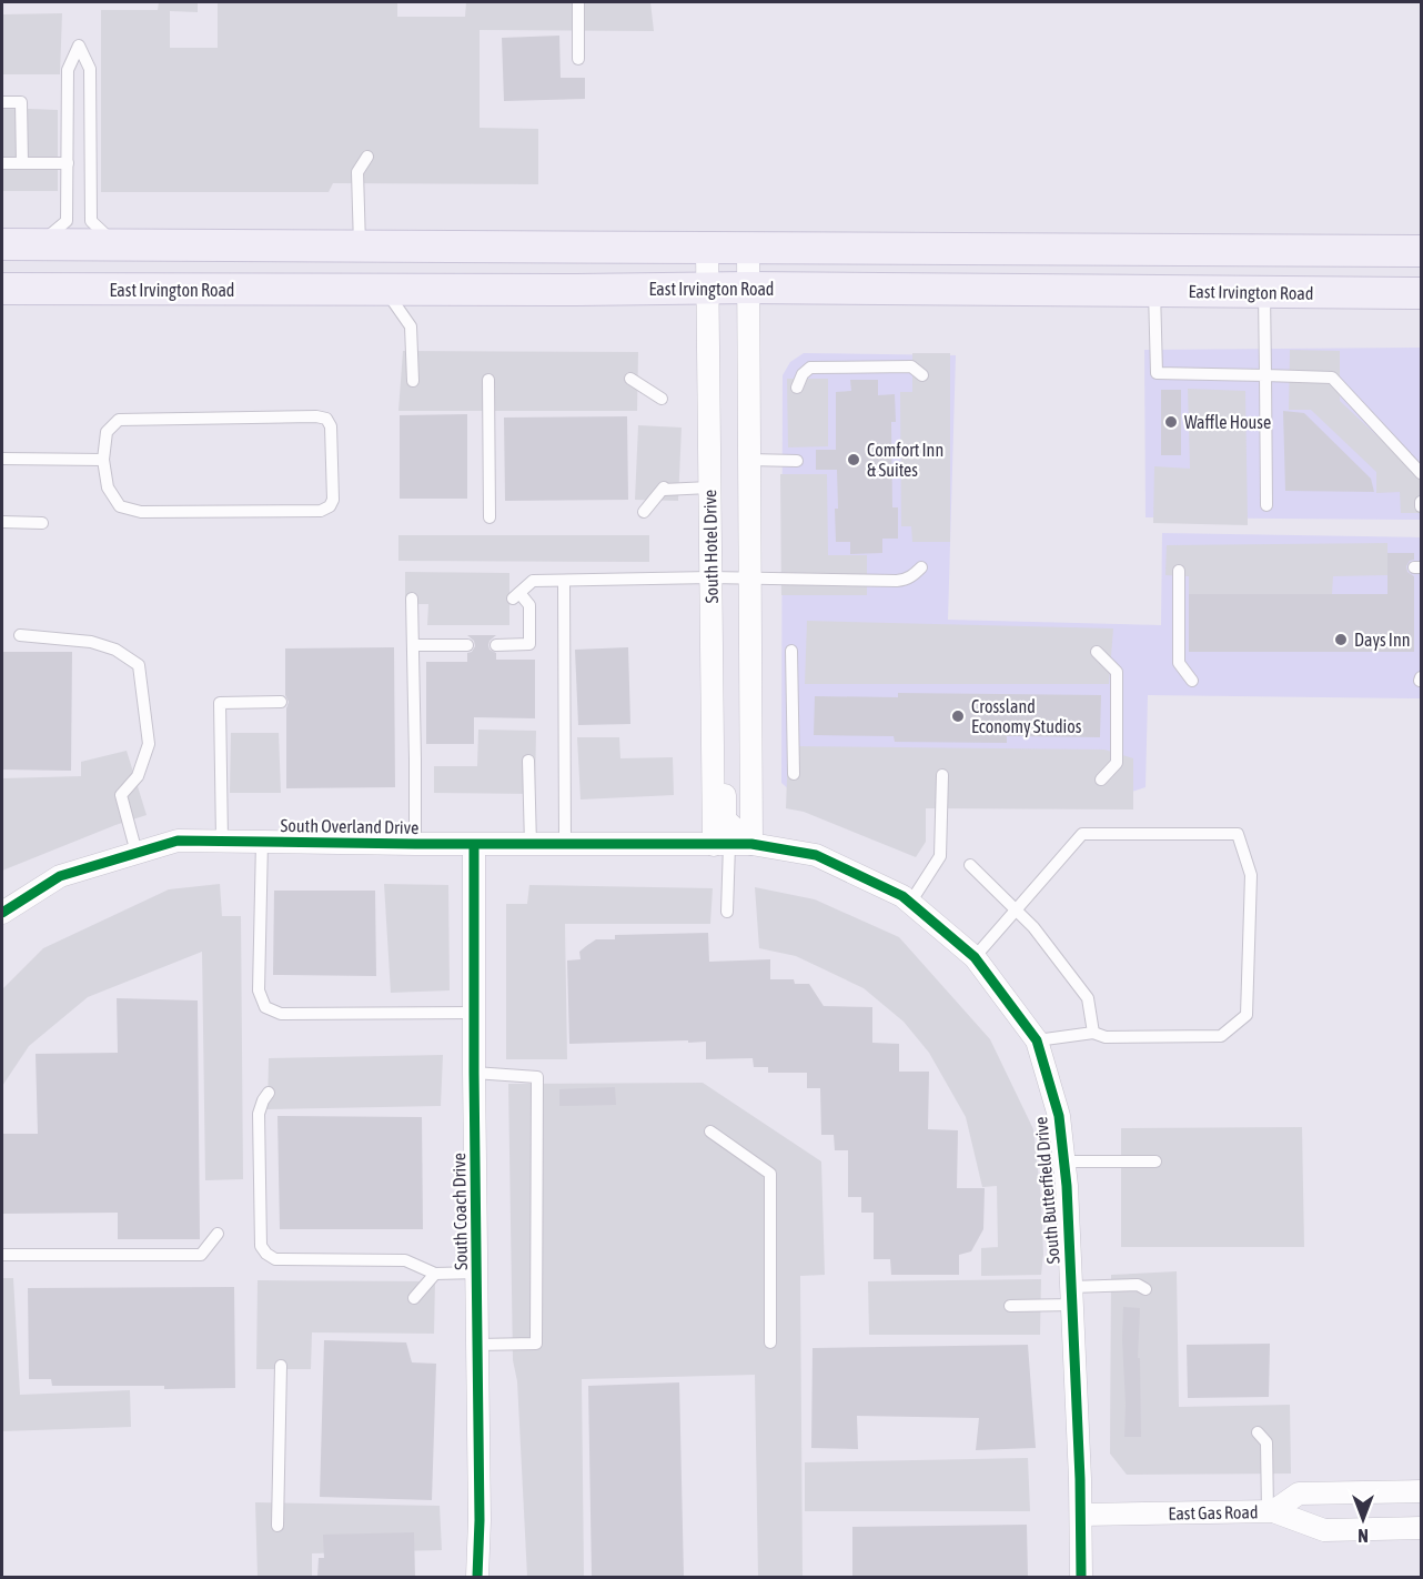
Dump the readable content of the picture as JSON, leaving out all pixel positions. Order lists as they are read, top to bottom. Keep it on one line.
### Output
{"streets":{"main road":["East Irvington Road"],"street":["South Hotel Drive","South Overland Drive","South Butterfield Drive","South Coach Drive","East Gas Road"]},"crossings":[["East Irvington Road","South Hotel Drive"],["South Hotel Drive","South Overland Drive"],["South Hotel Drive","South Butterfield Drive"],["South Overland Drive","South Butterfield Drive"],["South Overland Drive","South Coach Drive"],["South Butterfield Drive","East Gas Road"]],"places":["Waffle House","Comfort Inn & Suites","Days Inn","Crossland Economy Studios"],"north":"bottom"}
